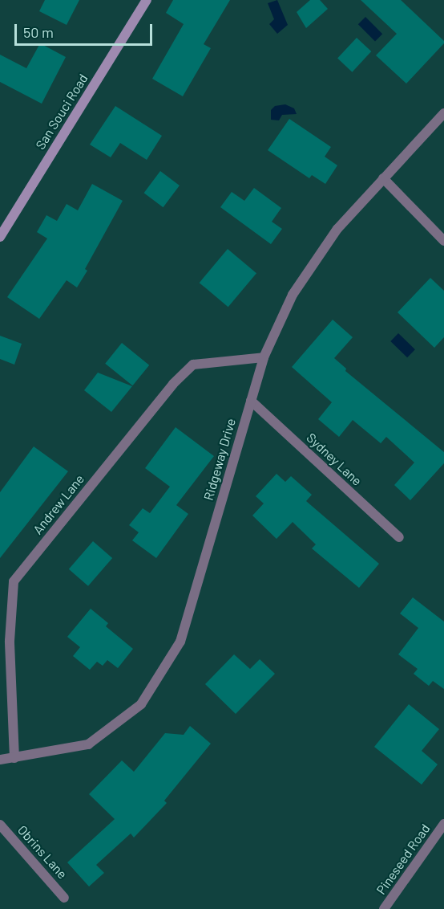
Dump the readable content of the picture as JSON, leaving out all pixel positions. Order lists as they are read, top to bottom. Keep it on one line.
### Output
{"streets":{"street":["San Souci Road","Ridgeway Drive","Sydney Lane","Andrew Lane","Obrins Lane","Pineseed Road"]},"crossings":[["Ridgeway Drive","Sydney Lane"],["Ridgeway Drive","Andrew Lane"]],"scale_bar":"50 m"}
